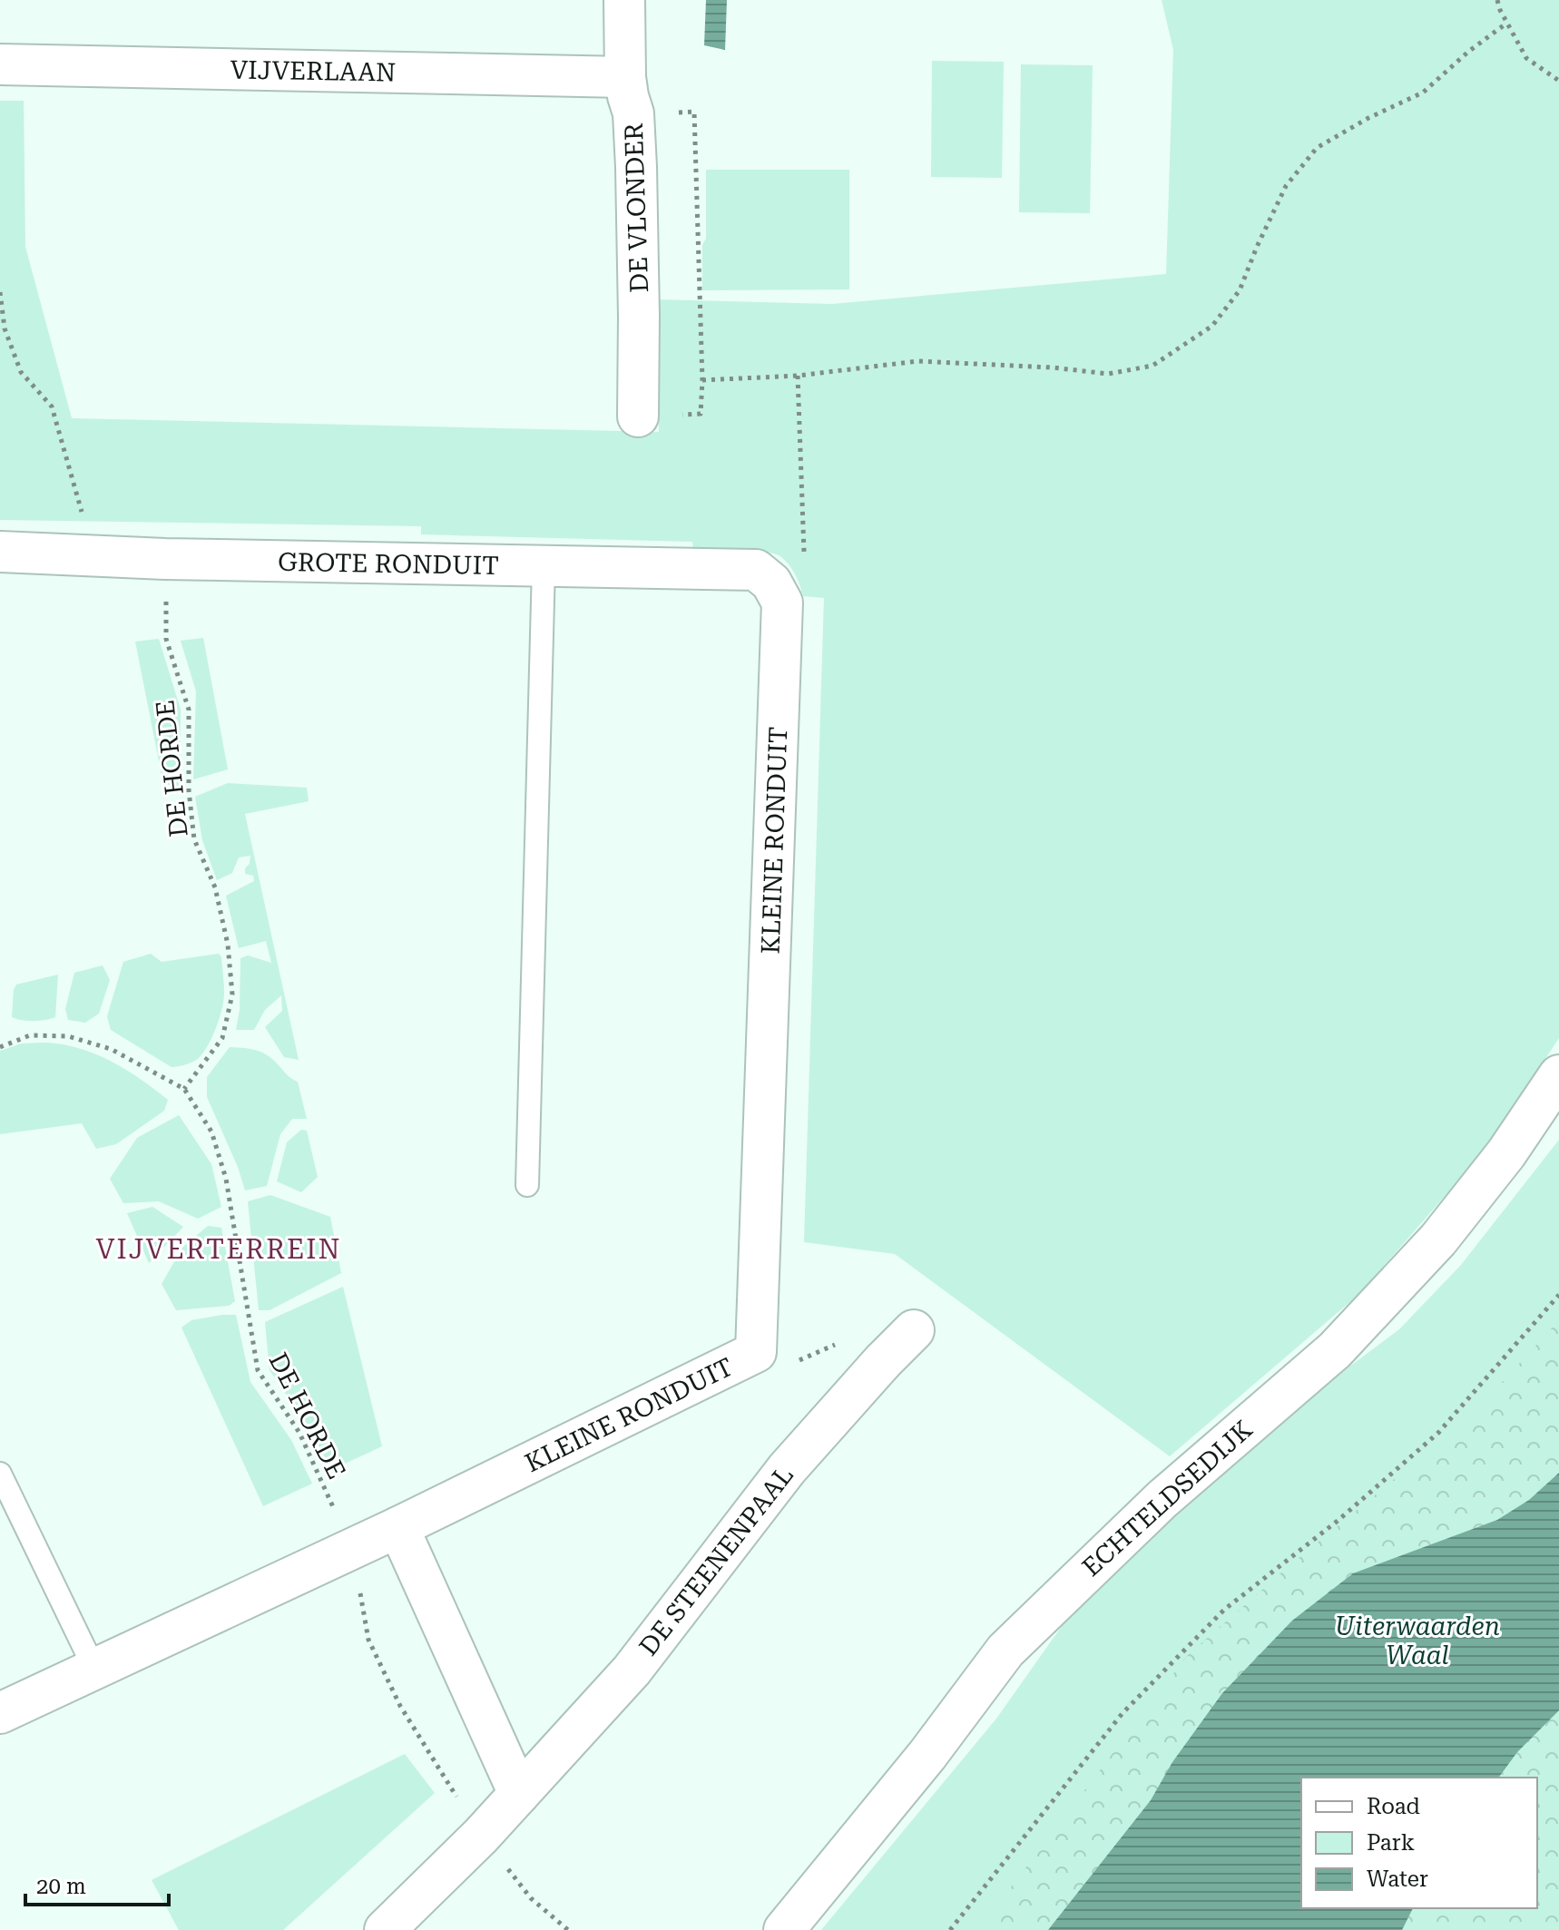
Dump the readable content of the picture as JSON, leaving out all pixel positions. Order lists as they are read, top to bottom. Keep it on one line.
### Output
{"streets":{"street":["VIJVERLAAN","DE VLONDER","GROTE RONDUIT","KLEINE RONDUIT","ECHTELDSEDIJK","DE STEENENPAAL"],"path":["DE HORDE"]},"crossings":[["VIJVERLAAN","DE VLONDER"],["GROTE RONDUIT","DE HORDE"],["GROTE RONDUIT","KLEINE RONDUIT"],["DE HORDE","KLEINE RONDUIT"],["DE HORDE","DE STEENENPAAL"]],"districts":["VIJVERTERREIN"],"parks":["Uiterwaarden Waal"],"legend":["Road","Park","Water"],"scale_bar":"20 m"}
